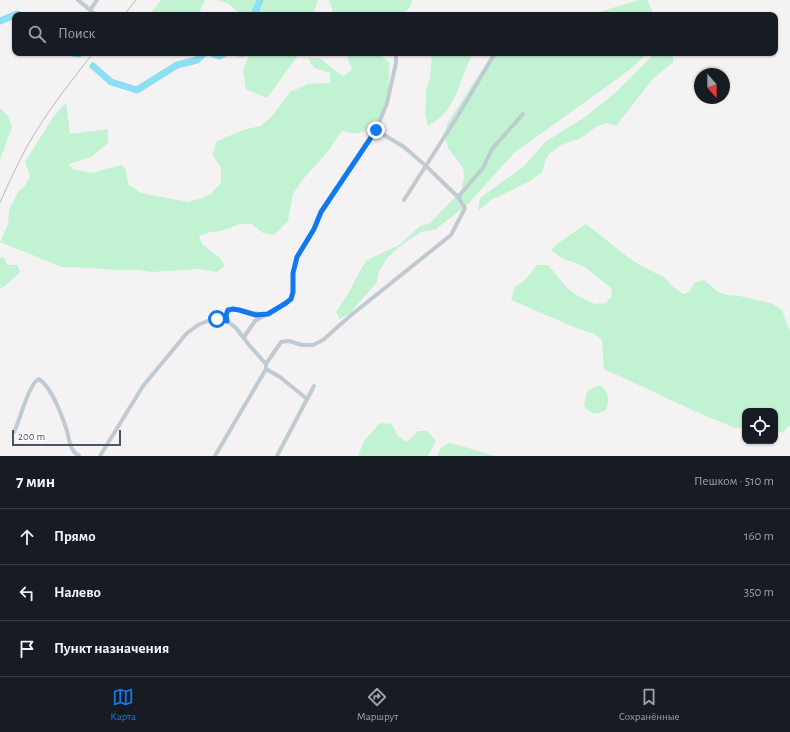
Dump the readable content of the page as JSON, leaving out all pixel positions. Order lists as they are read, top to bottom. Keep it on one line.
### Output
{"scale_bar":"200 m","north":"bottom","page":{"search":"Поиск","scale":"200 m","heading":["7 мин","Пешком · 510 m"],"list":[["Прямо","160 m"],["Налево","350 m"],"Пункт назначения"],"nav":["Карта","Маршрут","Сохранённые"]}}
